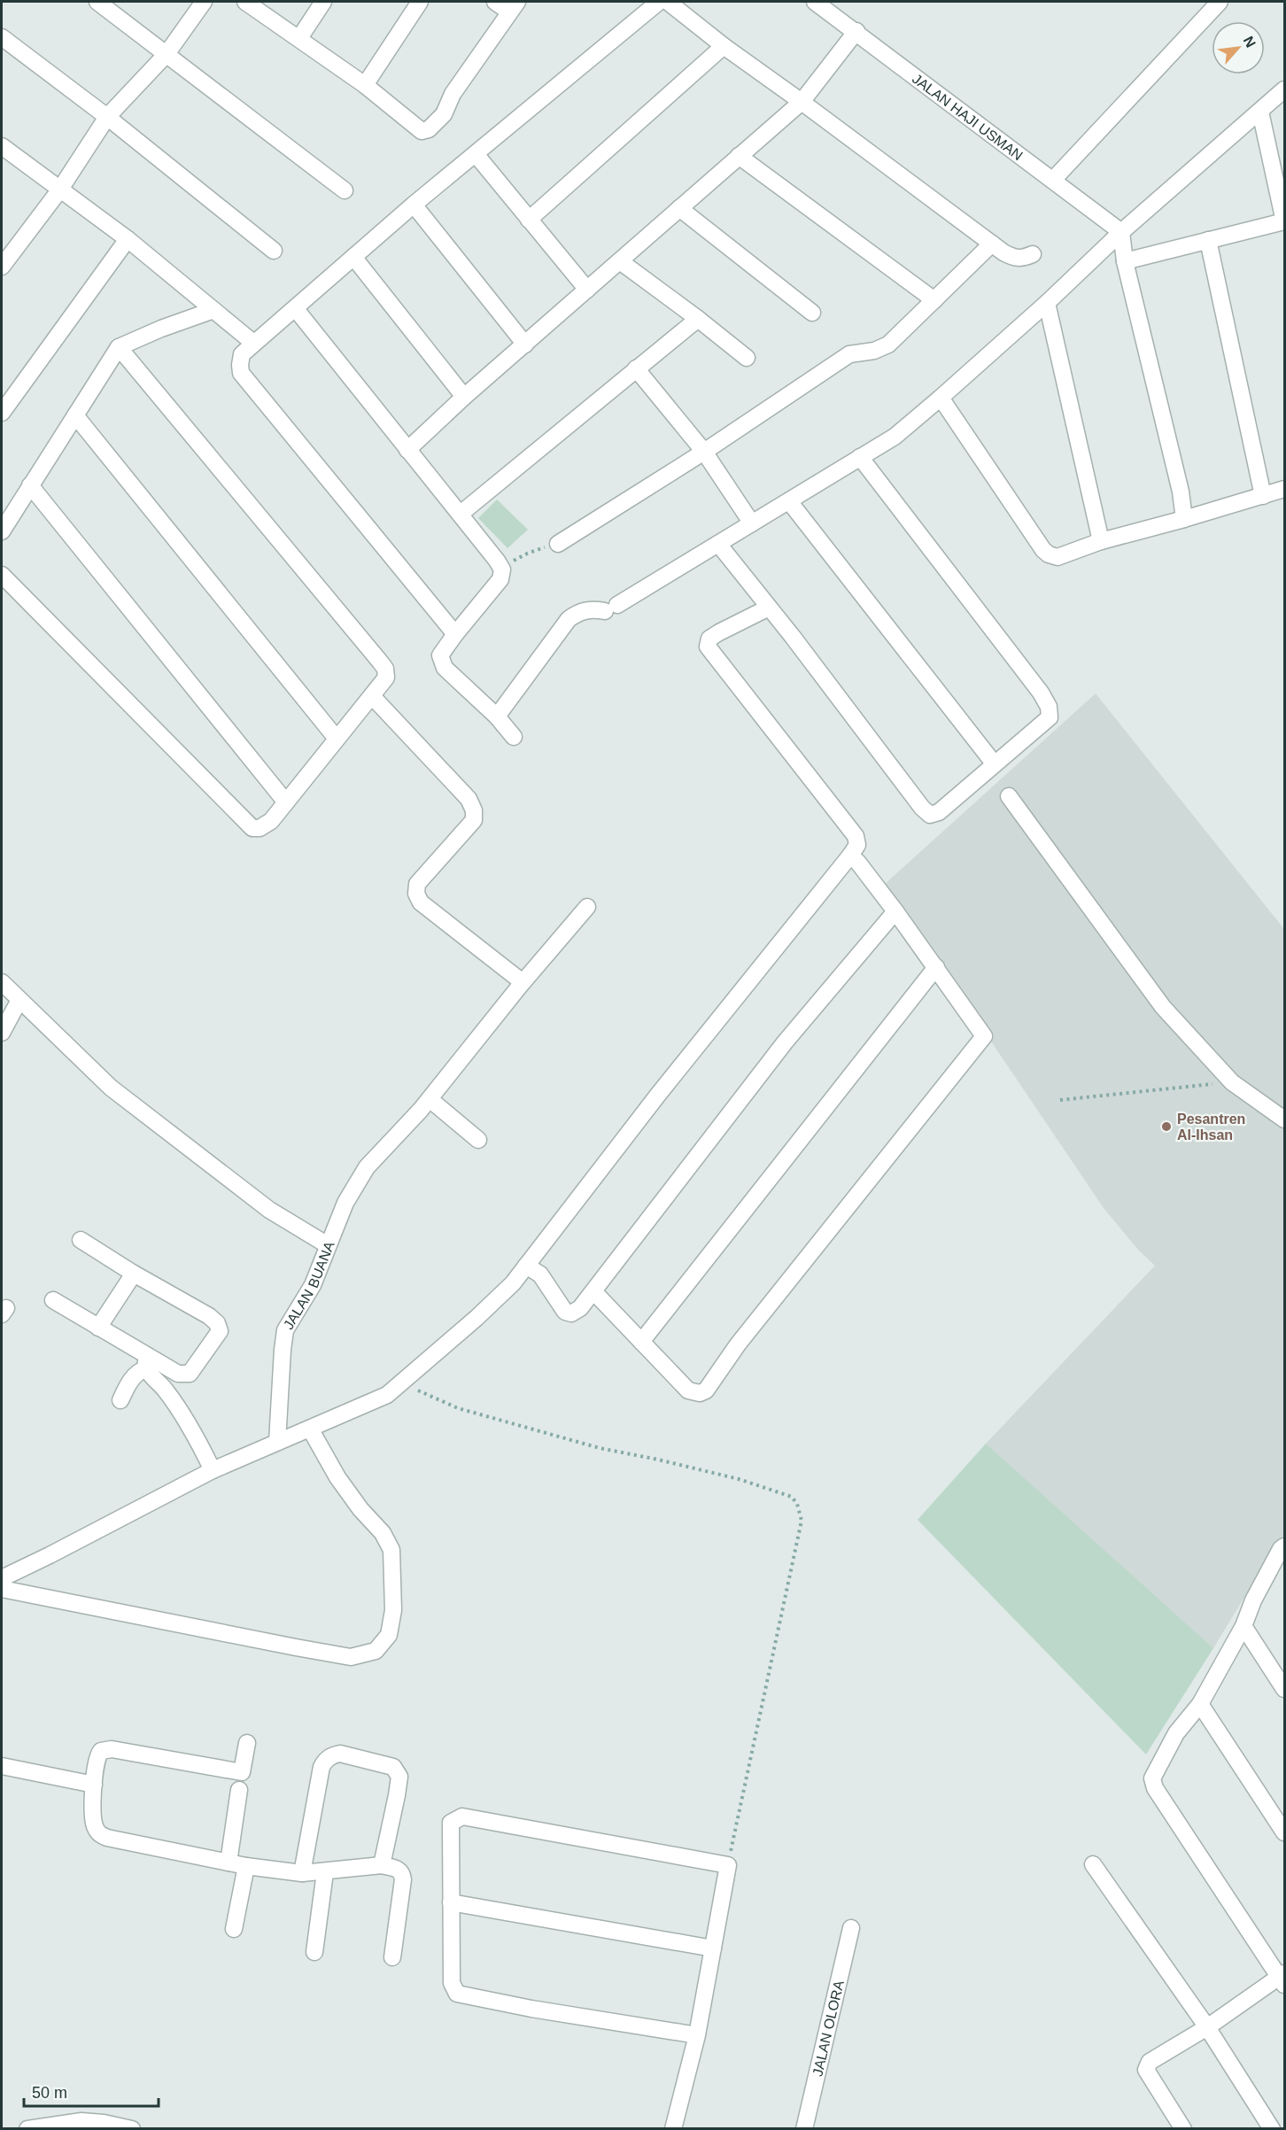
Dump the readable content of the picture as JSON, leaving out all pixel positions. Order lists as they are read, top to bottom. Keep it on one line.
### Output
{"streets":{"street":["JALAN HAJI USMAN","JALAN BUANA","JALAN OLORA"]},"places":["Pesantren Al-Ihsan"],"scale_bar":"50 m","north":"top right"}
